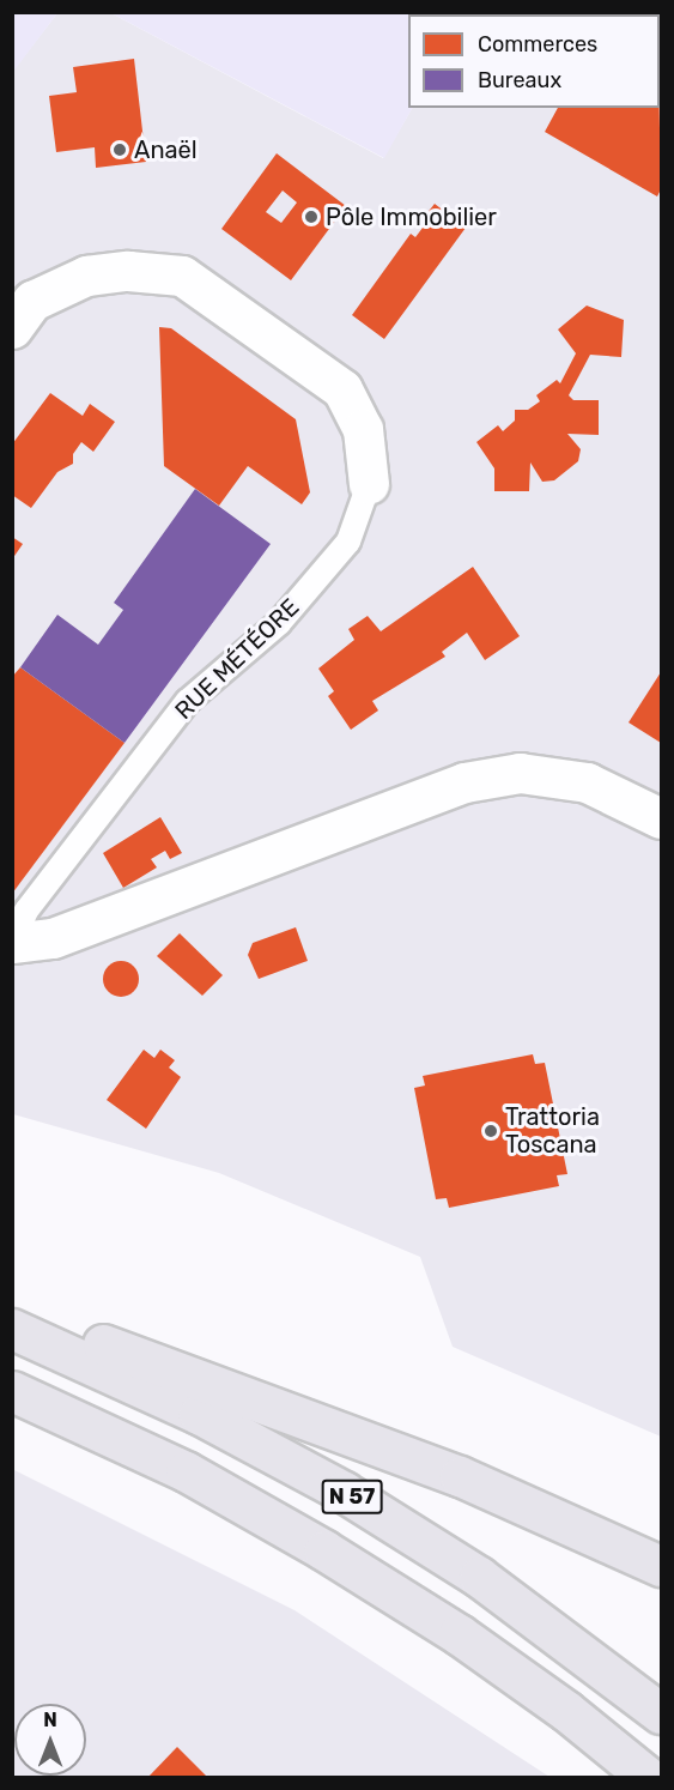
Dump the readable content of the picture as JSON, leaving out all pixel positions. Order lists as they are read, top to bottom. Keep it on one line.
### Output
{"streets":{"highway":["N 57"],"street":["RUE MÉTÉORE"]},"places":["Anaël","Pôle Immobilier","Trattoria Toscana"],"legend":["Commerces","Bureaux"],"north":"top"}
